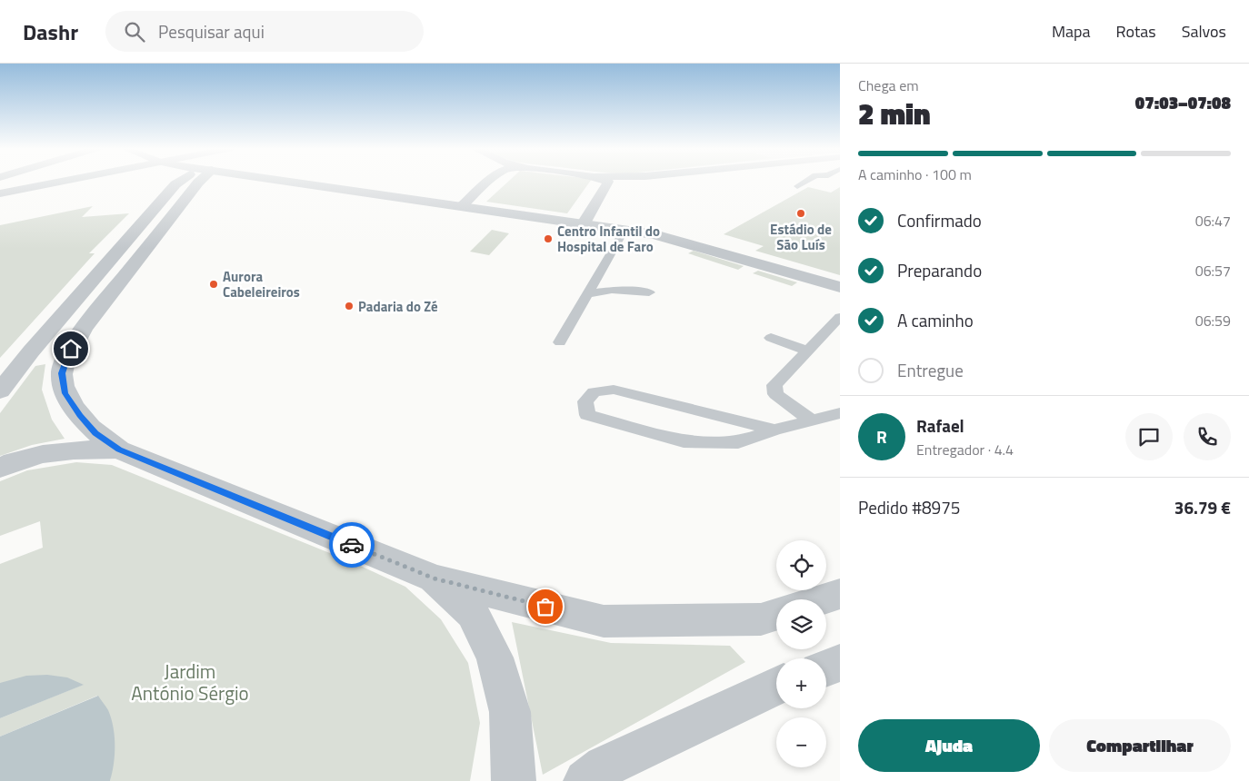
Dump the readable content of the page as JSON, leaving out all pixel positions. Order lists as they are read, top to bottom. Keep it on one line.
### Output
{"parks":["Jardim António Sérgio"],"places":["Estádio de São Luís","Centro Infantil do Hospital de Faro","Aurora Cabeleireiros","Padaria do Zé"],"page":{"header":"Dashr","search":"Pesquisar aqui","nav":["Mapa","Rotas","Salvos"],"heading":["2 min","Chega em","07:03–07:08"],"panel":["Rafael","Entregador · 4.4","Pedido #8975","36.79 €"],"bar":"A caminho · 100 m","list":[["Confirmado","06:47"],["Preparando","06:57"],["A caminho","06:59"],"Entregue"],"round":"R","map_buttons":["+","−"],"buttons":["Ajuda","Compartilhar"]}}
